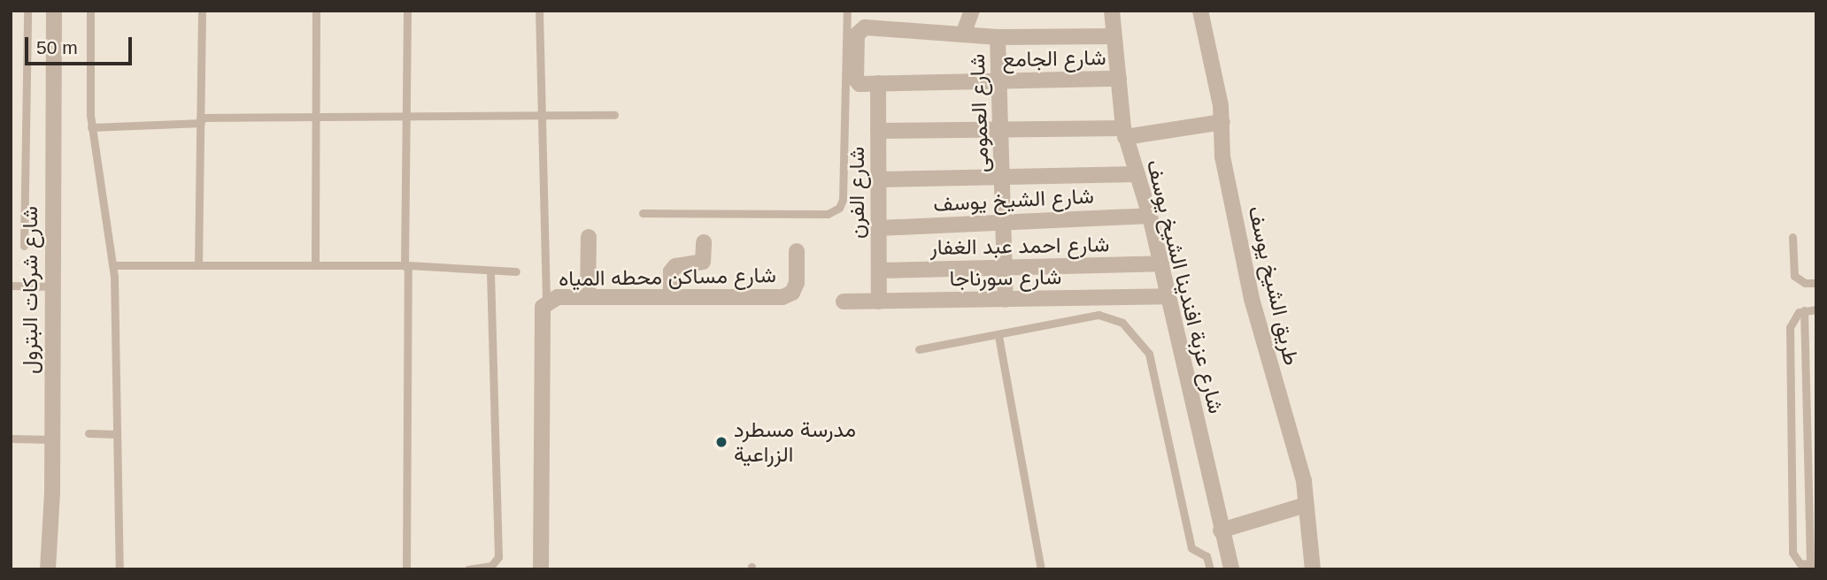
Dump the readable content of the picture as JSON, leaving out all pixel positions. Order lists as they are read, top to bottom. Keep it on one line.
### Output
{"streets":{"street":["شارع الجامع","شارع العمومى","شارع الفرن","شارع الشيخ يوسف","شارع احمد عبد الغفار","شارع مساكن محطه المياه","شارع سورناجا","طريق الشيخ يوسف","شارع عزبة افندينا الشيخ يوسف","شارع شركات البترول"]},"crossings":[["شارع الجامع","شارع العمومى"],["شارع الجامع","شارع الفرن"],["شارع الجامع","شارع عزبة افندينا الشيخ يوسف"],["شارع العمومى","شارع الشيخ يوسف"],["شارع العمومى","شارع احمد عبد الغفار"],["شارع العمومى","شارع سورناجا"],["شارع الفرن","شارع الشيخ يوسف"],["شارع الفرن","شارع احمد عبد الغفار"],["شارع الفرن","شارع سورناجا"],["شارع الشيخ يوسف","شارع عزبة افندينا الشيخ يوسف"],["شارع احمد عبد الغفار","شارع عزبة افندينا الشيخ يوسف"],["شارع سورناجا","شارع عزبة افندينا الشيخ يوسف"]],"places":["مدرسة مسطرد الزراعية"],"scale_bar":"50 m"}
